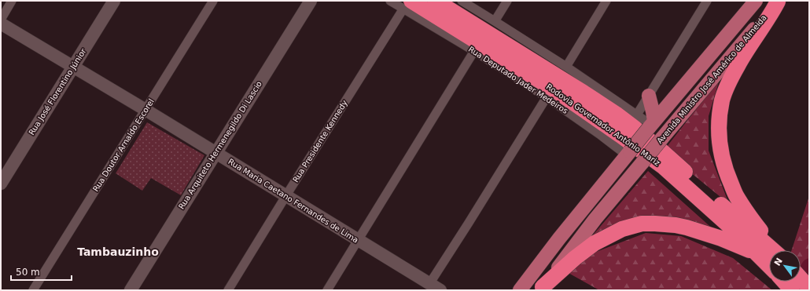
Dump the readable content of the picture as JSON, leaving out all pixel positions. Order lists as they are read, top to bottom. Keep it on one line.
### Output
{"streets":{"highway":["Rodovia Governador Antônio Mariz"],"main road":["Avenida Ministro José Américo de Almeida","Rua José Florentino Júnior","Rua Arquiteto Hermenegildo Di Lascio","Rua Maria Caetano Fernandes de Lima"],"street":["Rua Deputado Jader Medeiros","Rua Presidente Kennedy","Rua Doutor Arnaldo Escorel"]},"crossings":[["Rua Deputado Jader Medeiros","Rodovia Governador Antônio Mariz"],["Rua Deputado Jader Medeiros","Rua Presidente Kennedy"],["Rua José Florentino Júnior","Rua Maria Caetano Fernandes de Lima"],["Rodovia Governador Antônio Mariz","Rua Presidente Kennedy"],["Rua Presidente Kennedy","Rua Maria Caetano Fernandes de Lima"],["Rua Doutor Arnaldo Escorel","Rua Maria Caetano Fernandes de Lima"],["Rua Arquiteto Hermenegildo Di Lascio","Rua Maria Caetano Fernandes de Lima"]],"districts":["Tambauzinho"],"scale_bar":"50 m","north":"top left"}
